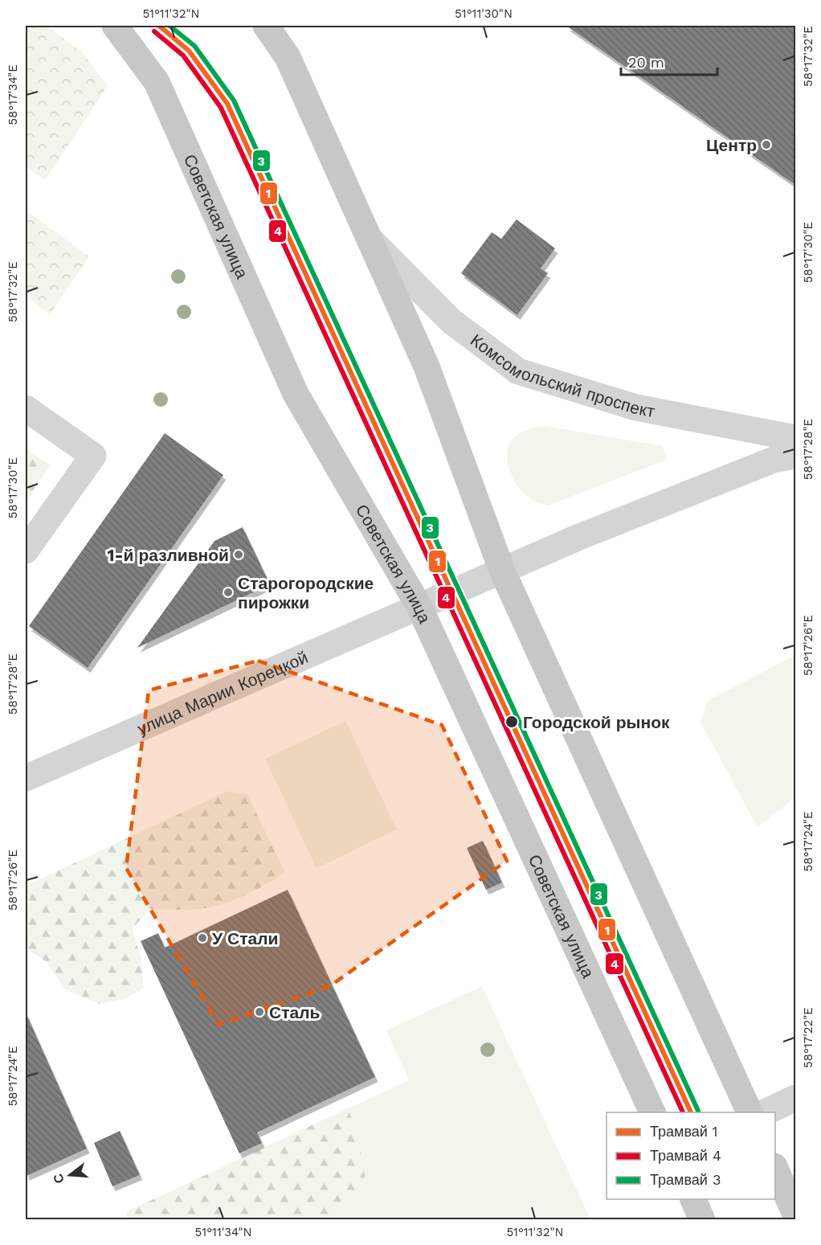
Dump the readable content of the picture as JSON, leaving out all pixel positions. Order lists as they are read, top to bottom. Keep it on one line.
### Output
{"streets":{"main road":["Советская улица"],"street":["Комсомольский проспект","улица Марии Корецкой"]},"crossings":[["Советская улица","улица Марии Корецкой"]],"places":["Центр","1-й разливной","Старогородские пирожки","Городской рынок","У Стали","Сталь"],"lines":["tram line 1","tram line 3","tram line 4"],"legend":["Трамвай 1","Трамвай 4","Трамвай 3"],"scale_bar":"20 m","north":"left","coordinates":["51°11'32\"N","51°11'30\"N","58°17'32\"E","58°17'34\"E","58°17'30\"E","58°17'28\"E","58°17'26\"E","58°17'24\"E","58°17'22\"E","51°11'34\"N"]}
